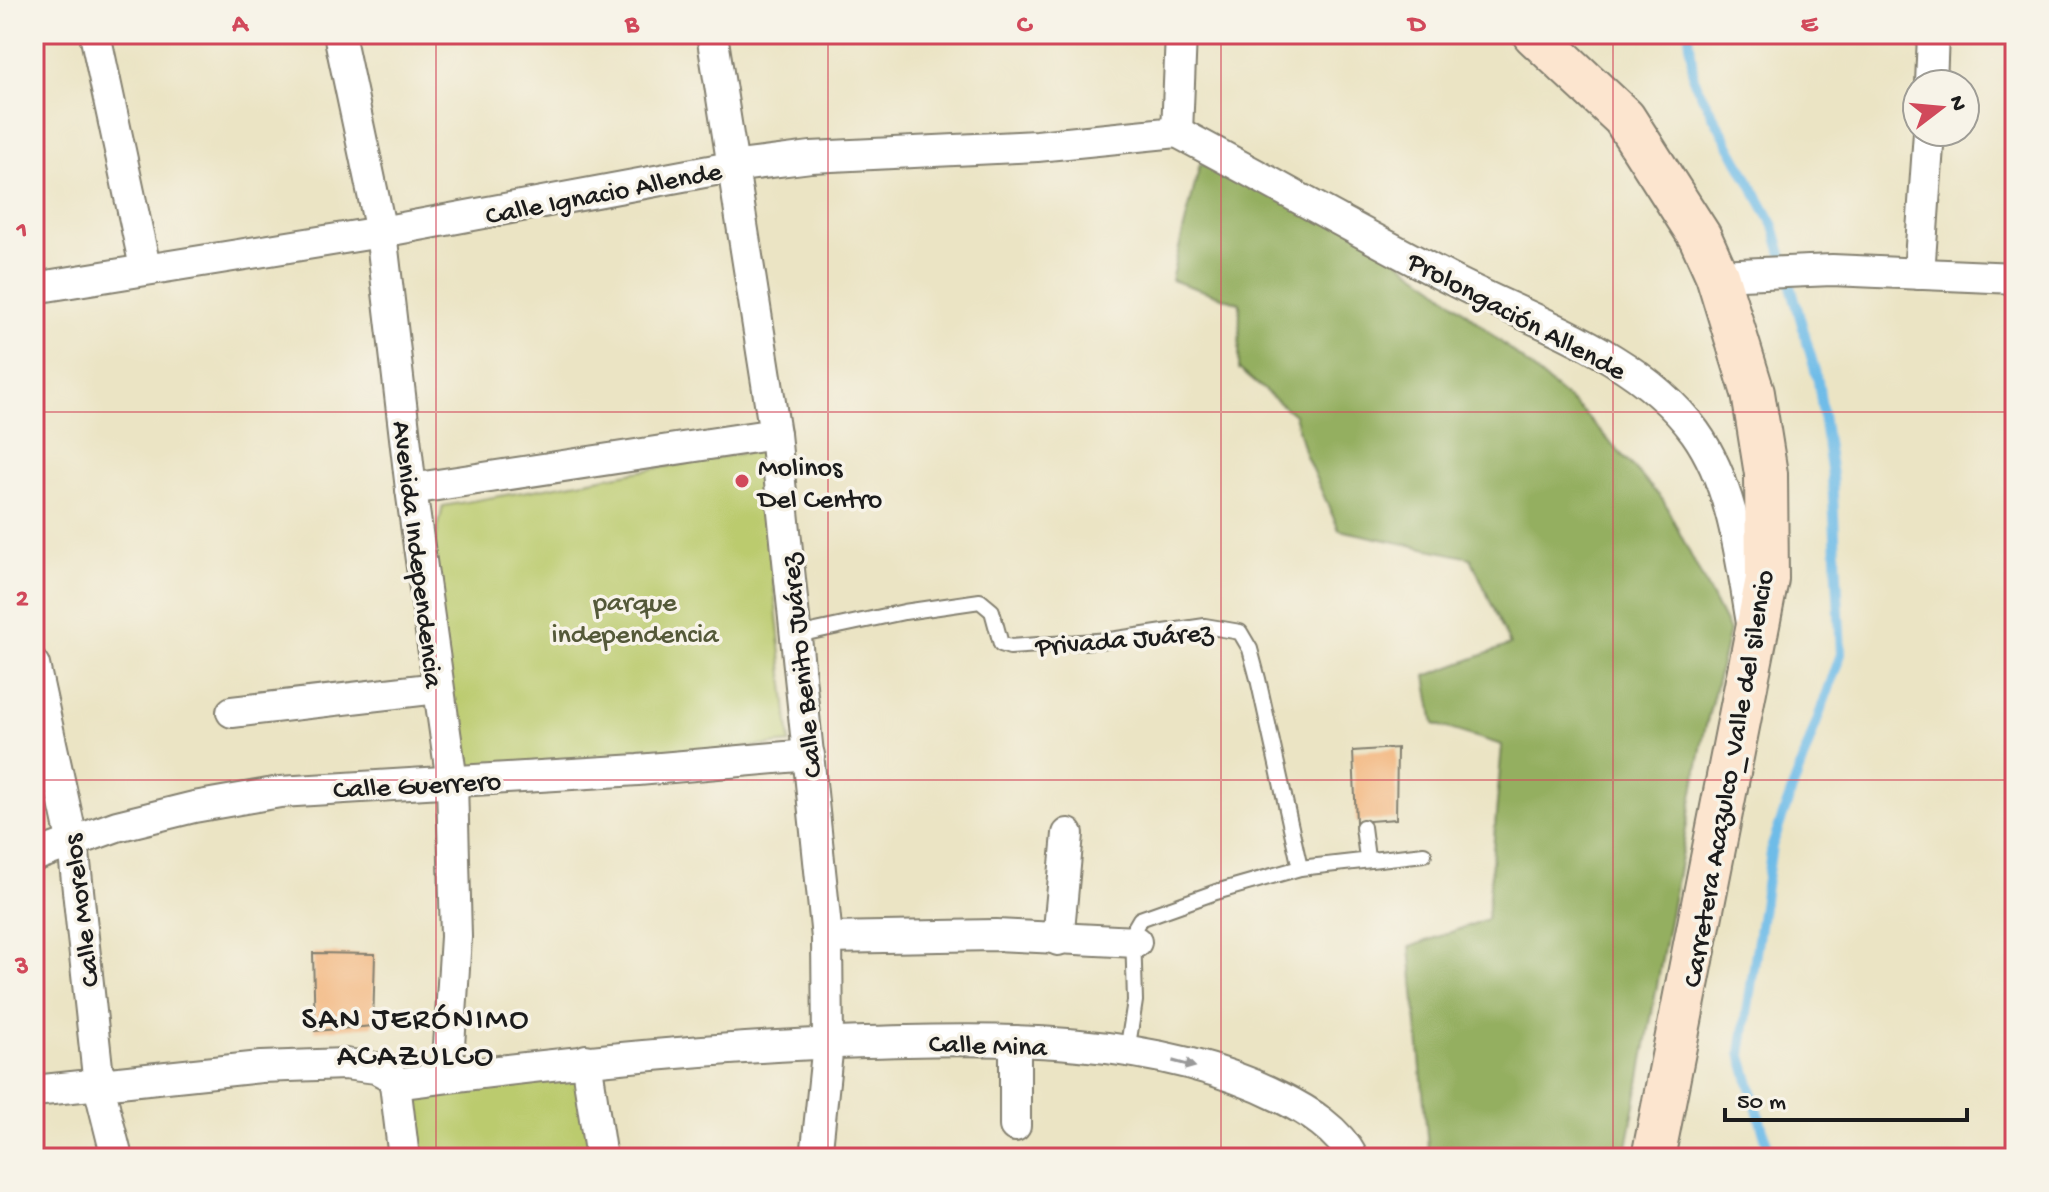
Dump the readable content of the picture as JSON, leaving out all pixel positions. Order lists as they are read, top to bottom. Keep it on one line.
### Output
{"streets":{"main road":["Carretera Acazulco_Valle del silencio"],"street":["Calle Ignacio Allende","Prolongación Allende","Avenida Independencia","Calle Benito Juárez","Calle Guerrero","Calle Morelos","Calle Mina"],"lane":["Privada Juárez"]},"crossings":[["Calle Ignacio Allende","Prolongación Allende"],["Calle Ignacio Allende","Avenida Independencia"],["Calle Ignacio Allende","Calle Benito Juárez"],["Prolongación Allende","Carretera Acazulco_Valle del silencio"],["Avenida Independencia","Calle Guerrero"],["Avenida Independencia","Calle Mina"],["Privada Juárez","Calle Benito Juárez"],["Calle Benito Juárez","Calle Guerrero"],["Calle Benito Juárez","Calle Mina"],["Calle Guerrero","Calle Morelos"]],"districts":["SAN JERÓNIMO ACAZULCO"],"parks":["parque independencia"],"places":["Molinos Del Centro"],"scale_bar":"50 m","north":"right","grid":{"columns":["A","B","C","D","E"],"rows":["1","2","3"]}}
